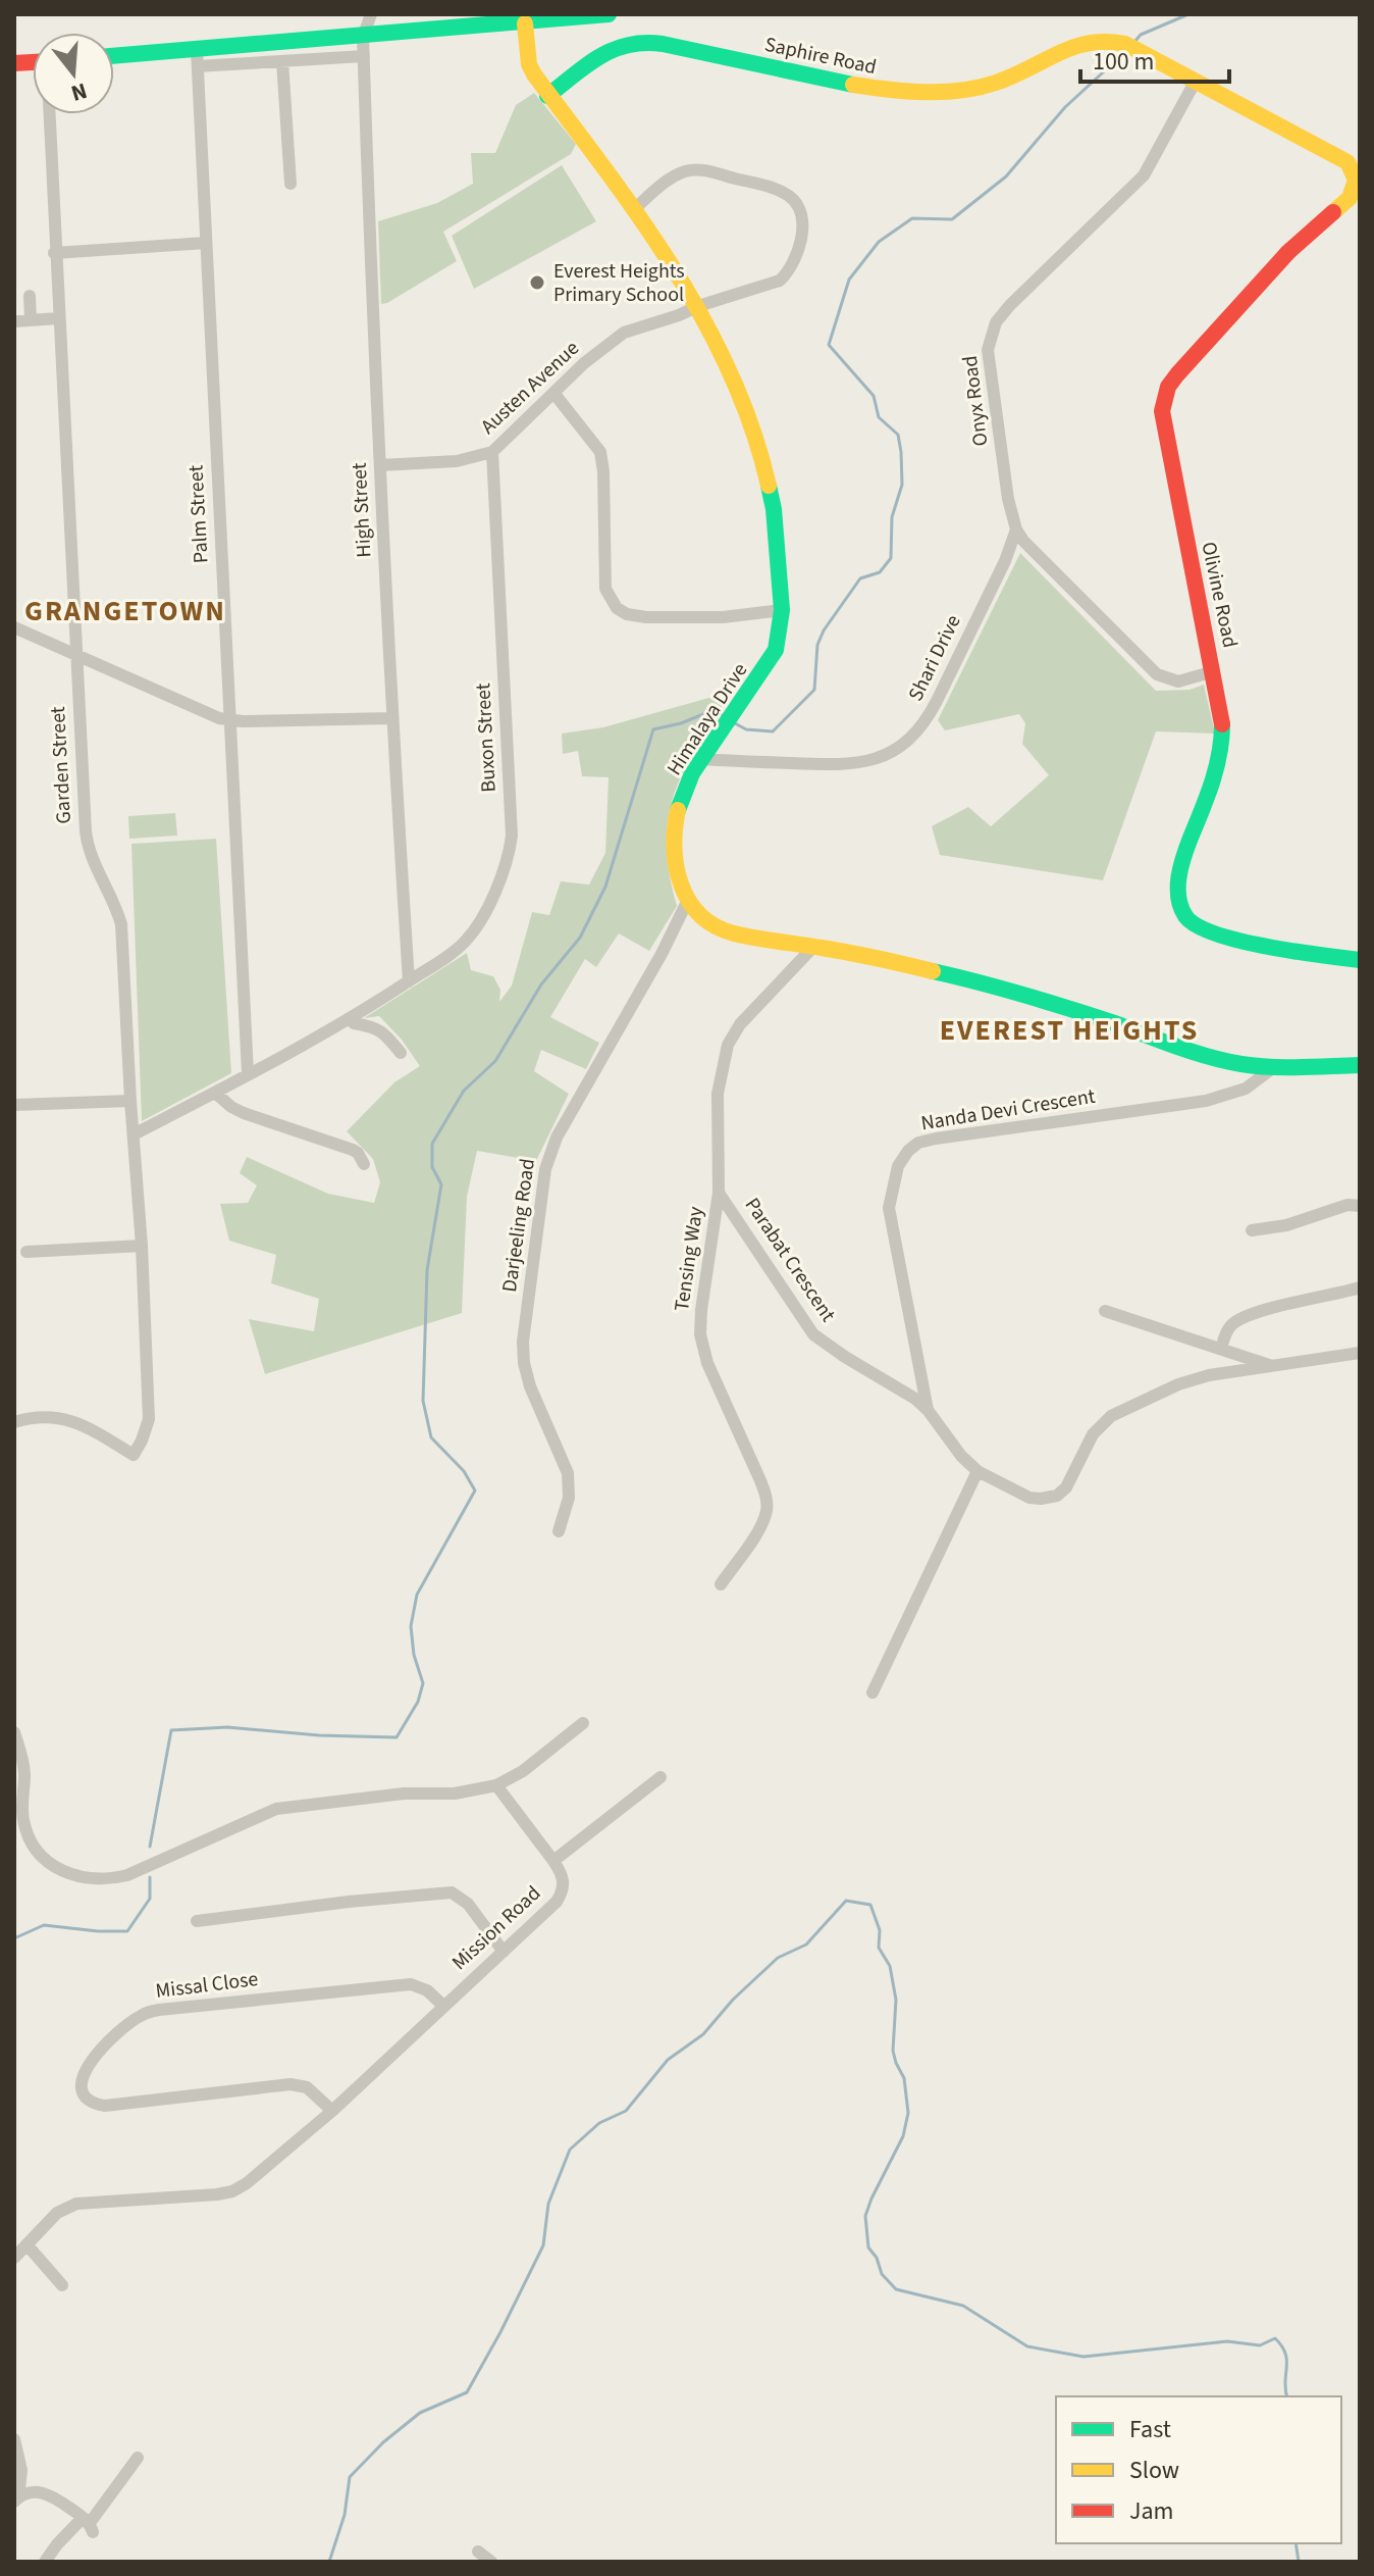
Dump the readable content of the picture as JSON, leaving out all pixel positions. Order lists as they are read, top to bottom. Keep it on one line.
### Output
{"streets":{"street":["Saphire Road","Austen Avenue","Onyx Road","High Street","Palm Street","Olivine Road","Shari Drive","Himalaya Drive","Buxon Street","Garden Street","Nanda Devi Crescent","Darjeeling Road","Tensing Way","Parabat Crescent","Mission Road","Missal Close"]},"crossings":[["Saphire Road","Onyx Road"],["Saphire Road","Olivine Road"],["Saphire Road","Himalaya Drive"],["Austen Avenue","High Street"],["Austen Avenue","Himalaya Drive"],["Austen Avenue","Buxon Street"],["Onyx Road","Olivine Road"],["Onyx Road","Shari Drive"],["High Street","Buxon Street"],["Palm Street","Buxon Street"],["Shari Drive","Himalaya Drive"],["Himalaya Drive","Darjeeling Road"],["Buxon Street","Garden Street"],["Nanda Devi Crescent","Parabat Crescent"],["Tensing Way","Parabat Crescent"],["Mission Road","Missal Close"]],"districts":["GRANGETOWN","EVEREST HEIGHTS"],"places":["Everest Heights Primary School"],"legend":["Fast","Slow","Jam"],"scale_bar":"100 m","north":"bottom"}
